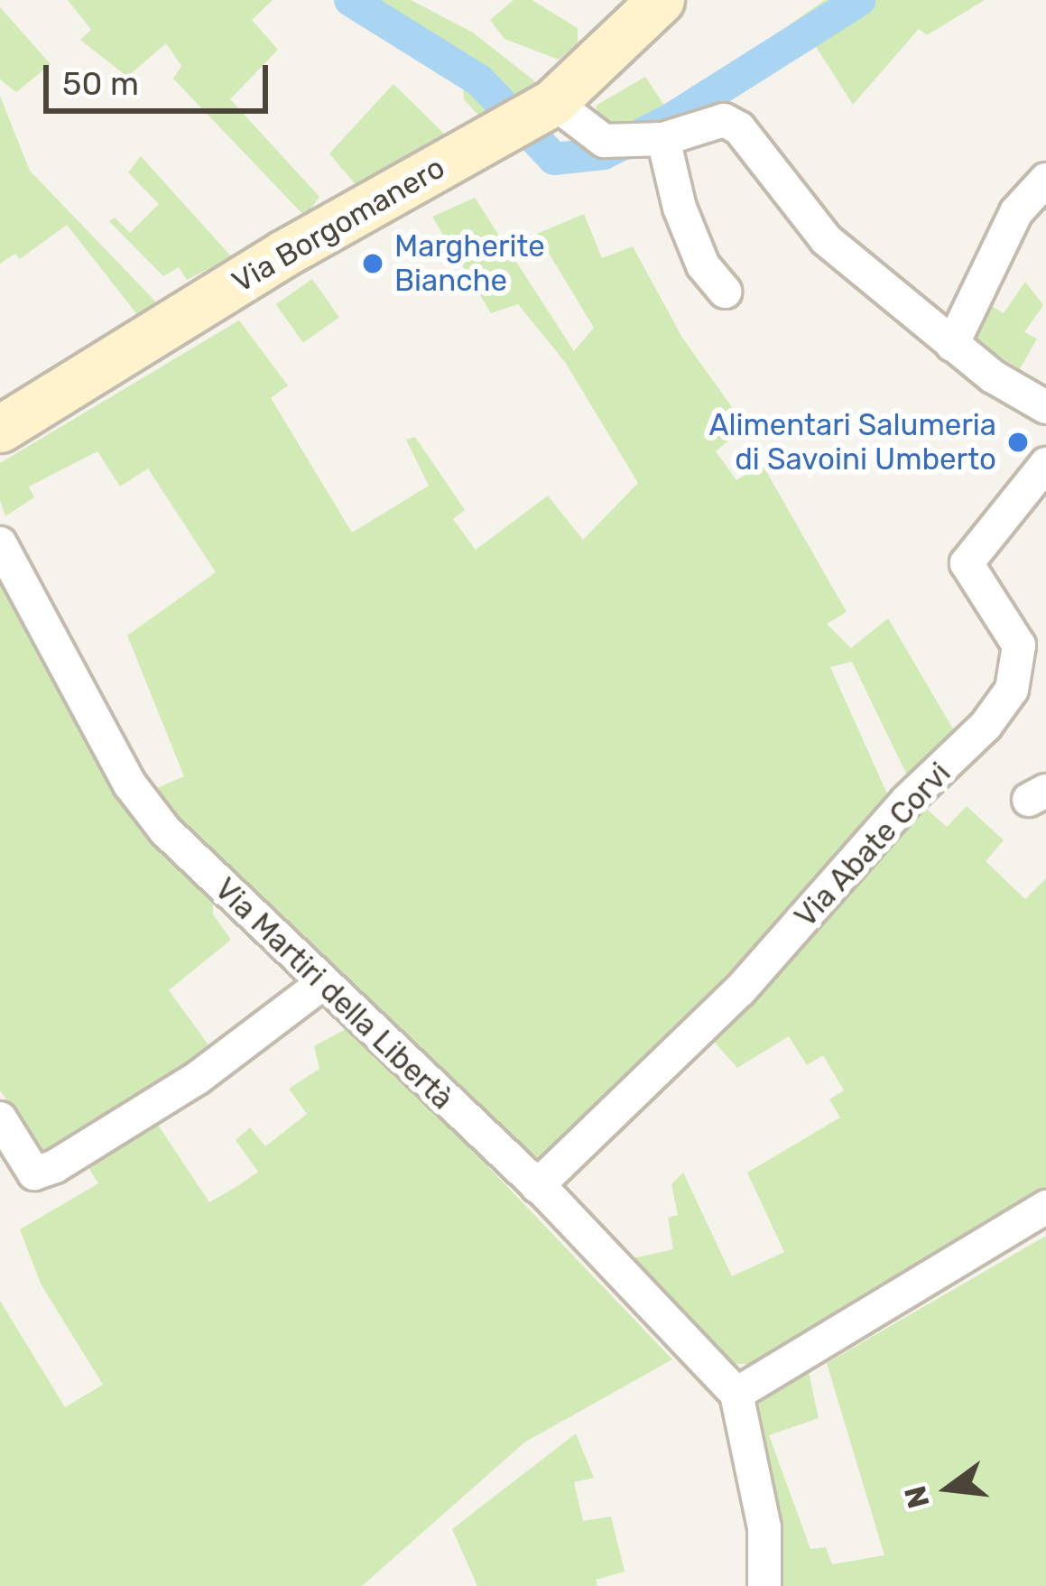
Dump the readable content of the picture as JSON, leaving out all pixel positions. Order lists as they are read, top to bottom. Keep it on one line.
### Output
{"streets":{"main road":["Via Borgomanero"],"street":["Via Abate Corvi","Via Martiri della Libertà"]},"crossings":[["Via Abate Corvi","Via Martiri della Libertà"]],"places":["Margherite Bianche","Alimentari Salumeria di Savoini Umberto"],"scale_bar":"50 m","north":"left"}
